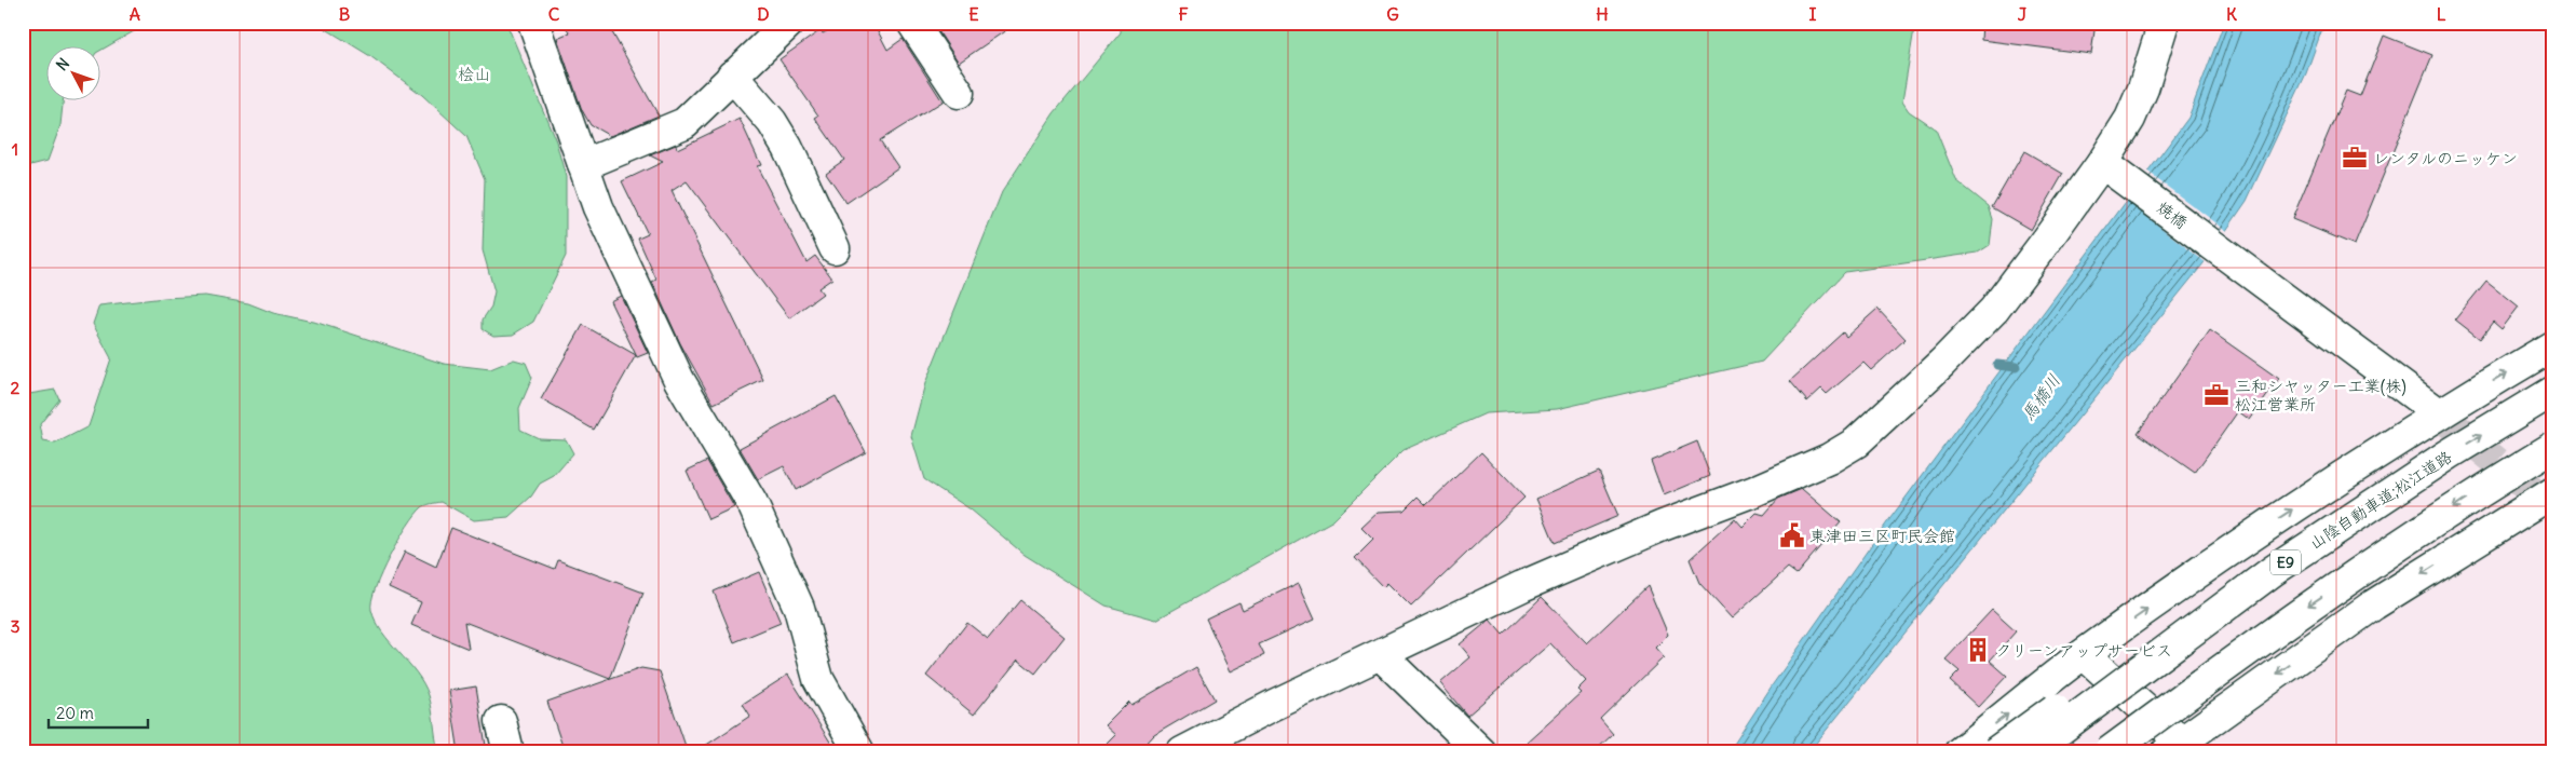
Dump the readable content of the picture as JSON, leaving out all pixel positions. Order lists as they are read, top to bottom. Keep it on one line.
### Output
{"streets":{"main road":["焼橋","山陰自動車道;松江道路","E9"]},"water":["馬橋川"],"parks":["桧山"],"places":{"office":["レンタルのニッケン","三和シヤッター工業(株) 松江営業所"],"public building":["東津田三区町民会館"],"building":["クリーンアップサービス"]},"scale_bar":"20 m","north":"top left","grid":{"columns":["A","B","C","D","E","F","G","H","I","J","K","L"],"rows":["1","2","3"]}}
